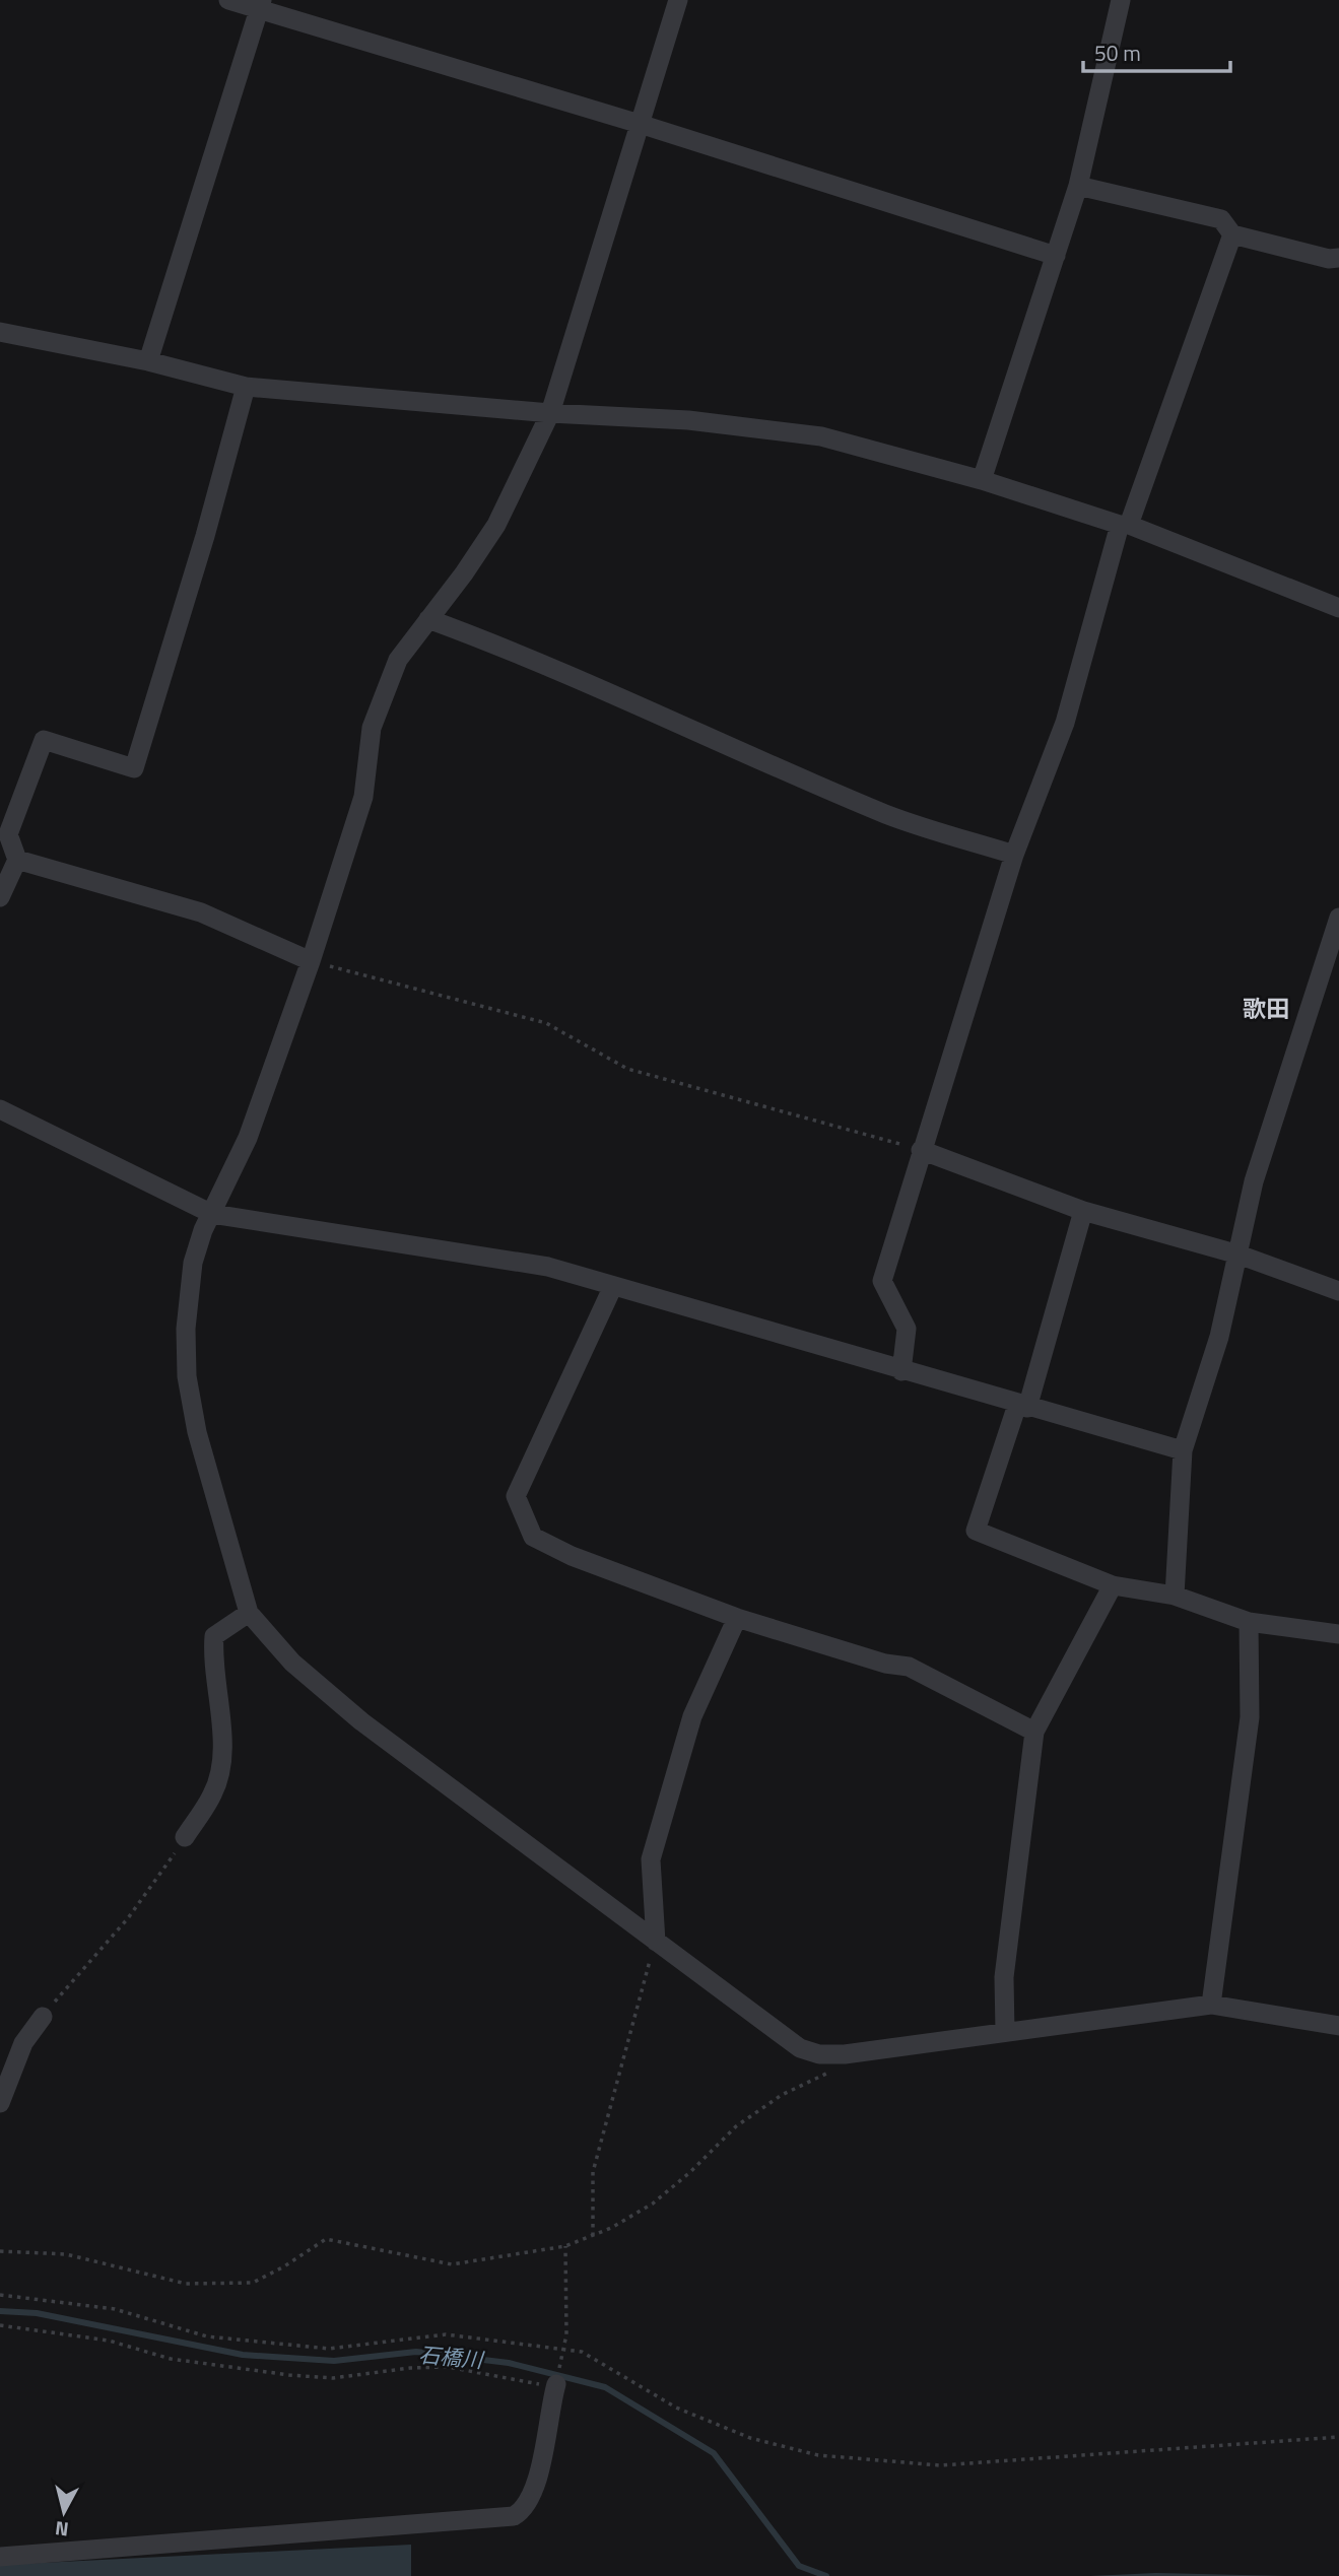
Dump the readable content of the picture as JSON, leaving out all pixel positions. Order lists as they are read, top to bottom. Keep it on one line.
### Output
{"districts":["歌田"],"water":["石橋川"],"scale_bar":"50 m","north":"bottom"}
